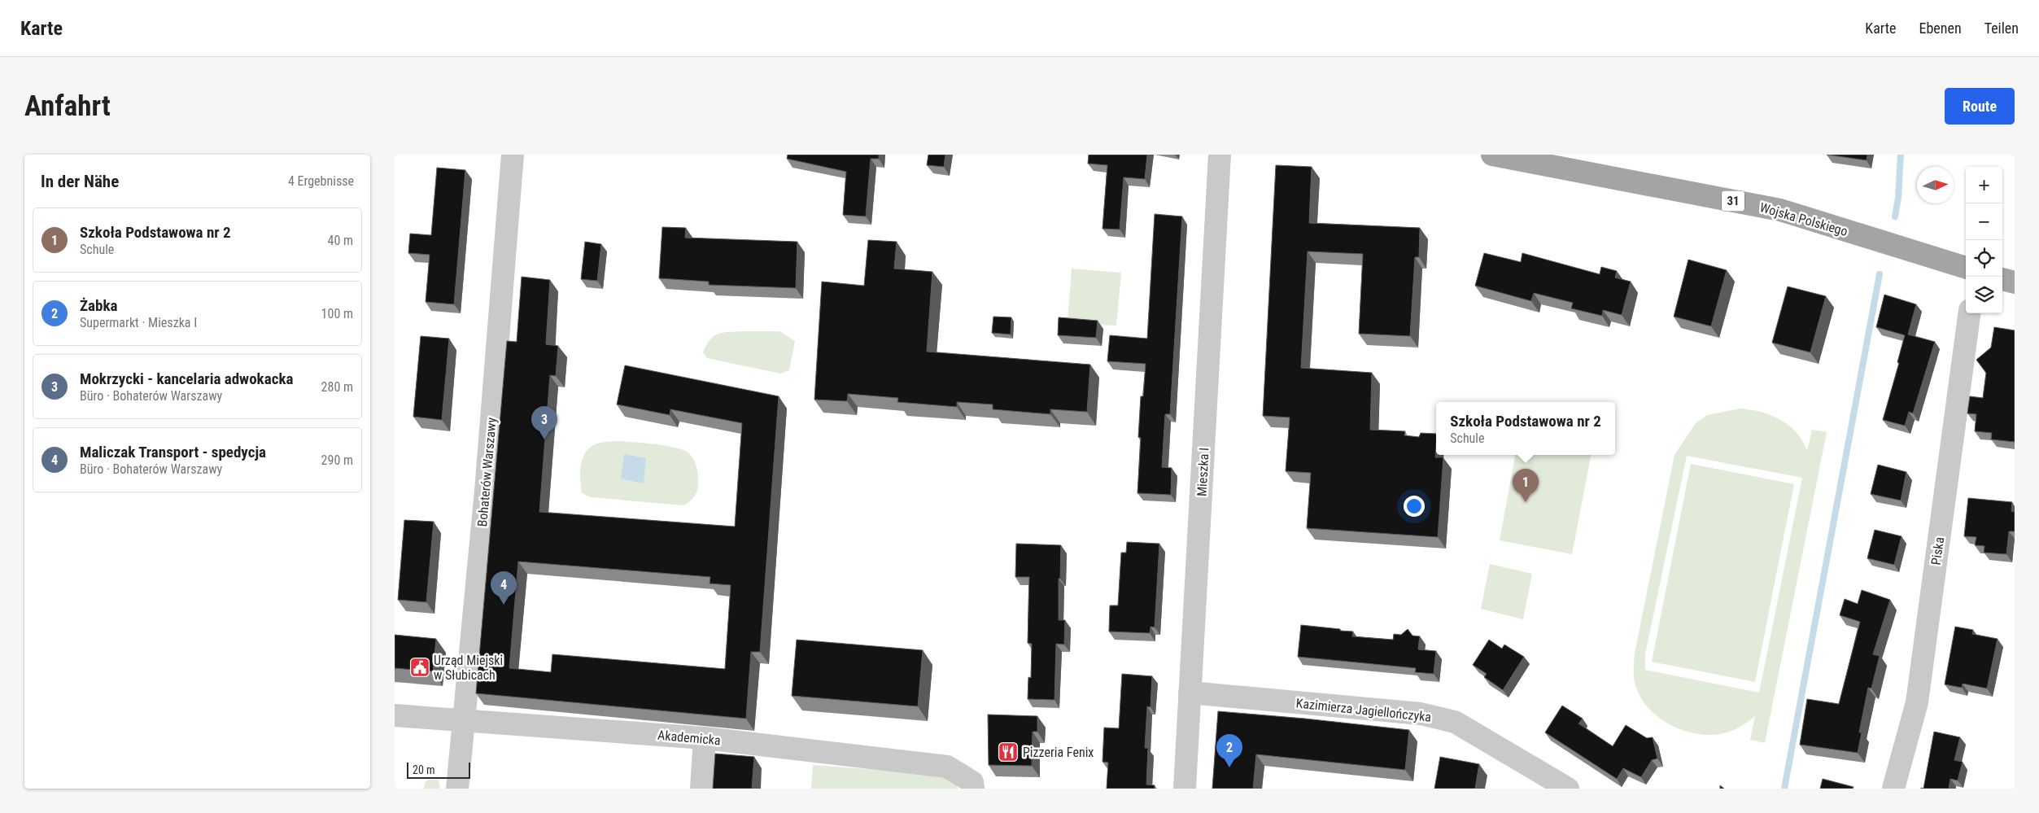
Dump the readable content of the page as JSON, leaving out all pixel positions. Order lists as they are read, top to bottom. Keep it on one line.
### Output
{"streets":{"main road":["31","Wojska Polskiego"],"street":["Bohaterów Warszawy","Mieszka I","Piska","Kazimierza Jagiellończyka","Akademicka"]},"crossings":[["Bohaterów Warszawy","Akademicka"],["Mieszka I","Kazimierza Jagiellończyka"]],"places":{"public building":["Urząd Miejski w Słubicach"],"restaurant":["Pizzeria Fenix"]},"scale_bar":"20 m","north":"right","page":{"header":"Karte","nav":["Karte","Ebenen","Teilen"],"buttons":"Route","title":"Anfahrt","heading":["In der Nähe","4 Ergebnisse"],"map_buttons":["+","−"],"list":[{"mark":"1","name":"Szkoła Podstawowa nr 2","note":"Schule","value":"40 m"},{"mark":"2","name":"Żabka","note":"Supermarkt · Mieszka I","value":"100 m"},{"mark":"3","name":"Mokrzycki - kancelaria adwokacka","note":"Büro · Bohaterów Warszawy","value":"280 m"},{"mark":"4","name":"Maliczak Transport - spedycja","note":"Büro · Bohaterów Warszawy","value":"290 m"}],"popup":["Szkoła Podstawowa nr 2","Schule"],"pins":["3","1","4","2"],"scale":"20 m"}}
